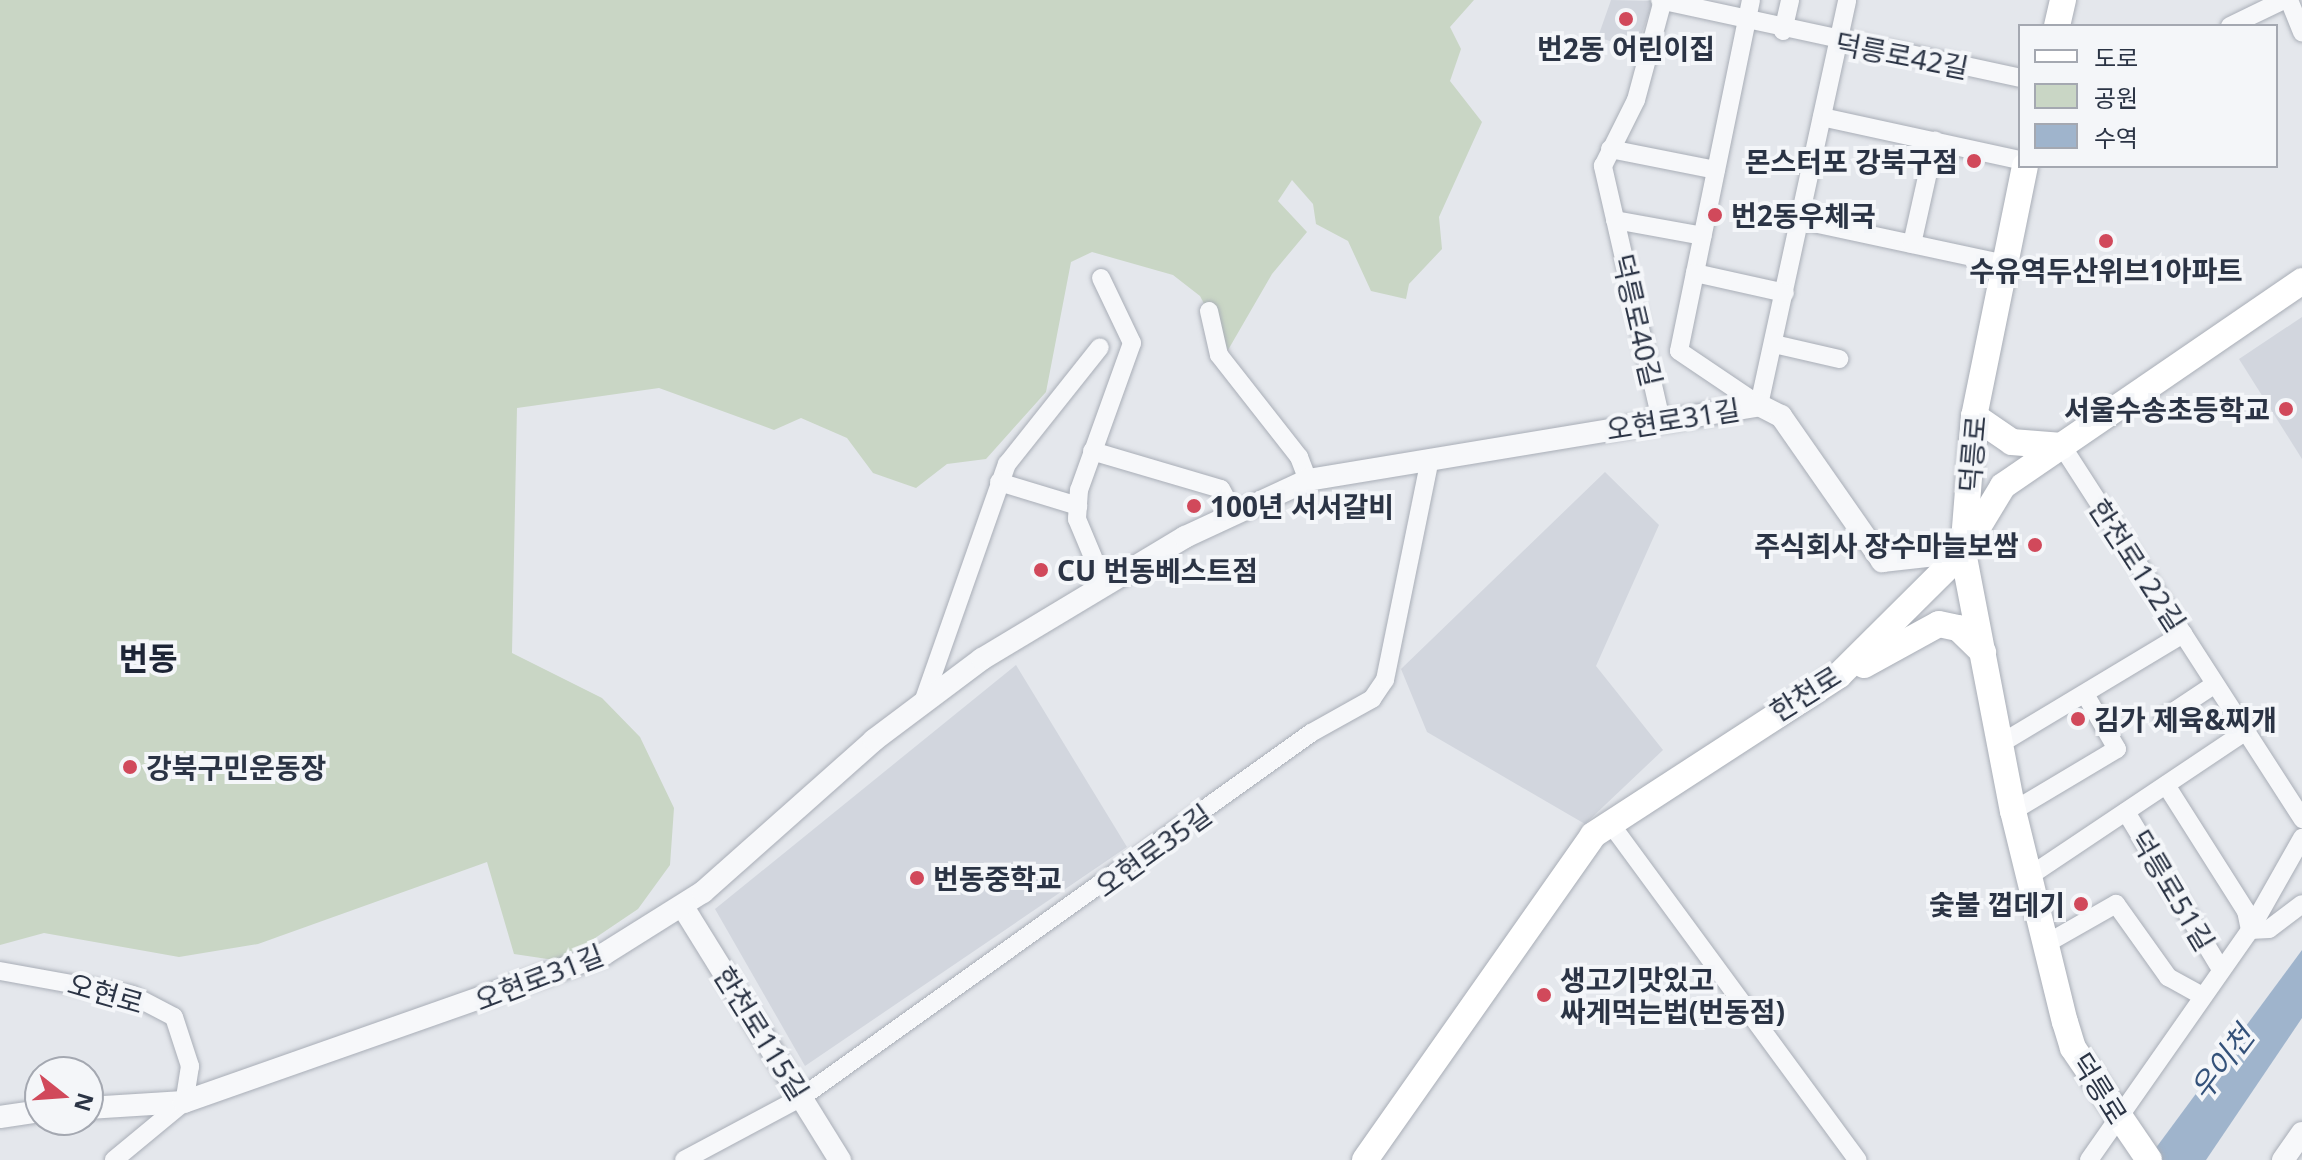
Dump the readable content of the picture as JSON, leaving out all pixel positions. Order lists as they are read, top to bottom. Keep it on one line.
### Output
{"streets":{"main road":["덕릉로","한천로"],"street":["덕릉로42길","덕릉로40길","오현로31길","한천로122길","오현로35길","덕릉로51길","오현로","한천로115길"]},"crossings":[["덕릉로42길","덕릉로40길"],["덕릉로40길","오현로31길"],["오현로31길","덕릉로"],["오현로31길","한천로"],["오현로31길","오현로35길"],["오현로31길","오현로"],["오현로31길","한천로115길"],["덕릉로","한천로"],["덕릉로","덕릉로51길"],["한천로122길","한천로"],["오현로35길","한천로115길"]],"districts":["번동"],"water":["우이천"],"places":["번2동 어린이집","몬스터포 강북구점","번2동우체국","수유역두산위브1아파트","서울수송초등학교","100년 서서갈비","주식회사 장수마늘보쌈","CU 번동베스트점","김가 제육&찌개","강북구민운동장","번동중학교","숯불 껍데기","생고기맛있고 싸게먹는법(번동점)"],"legend":["도로","공원","수역"],"north":"right"}
